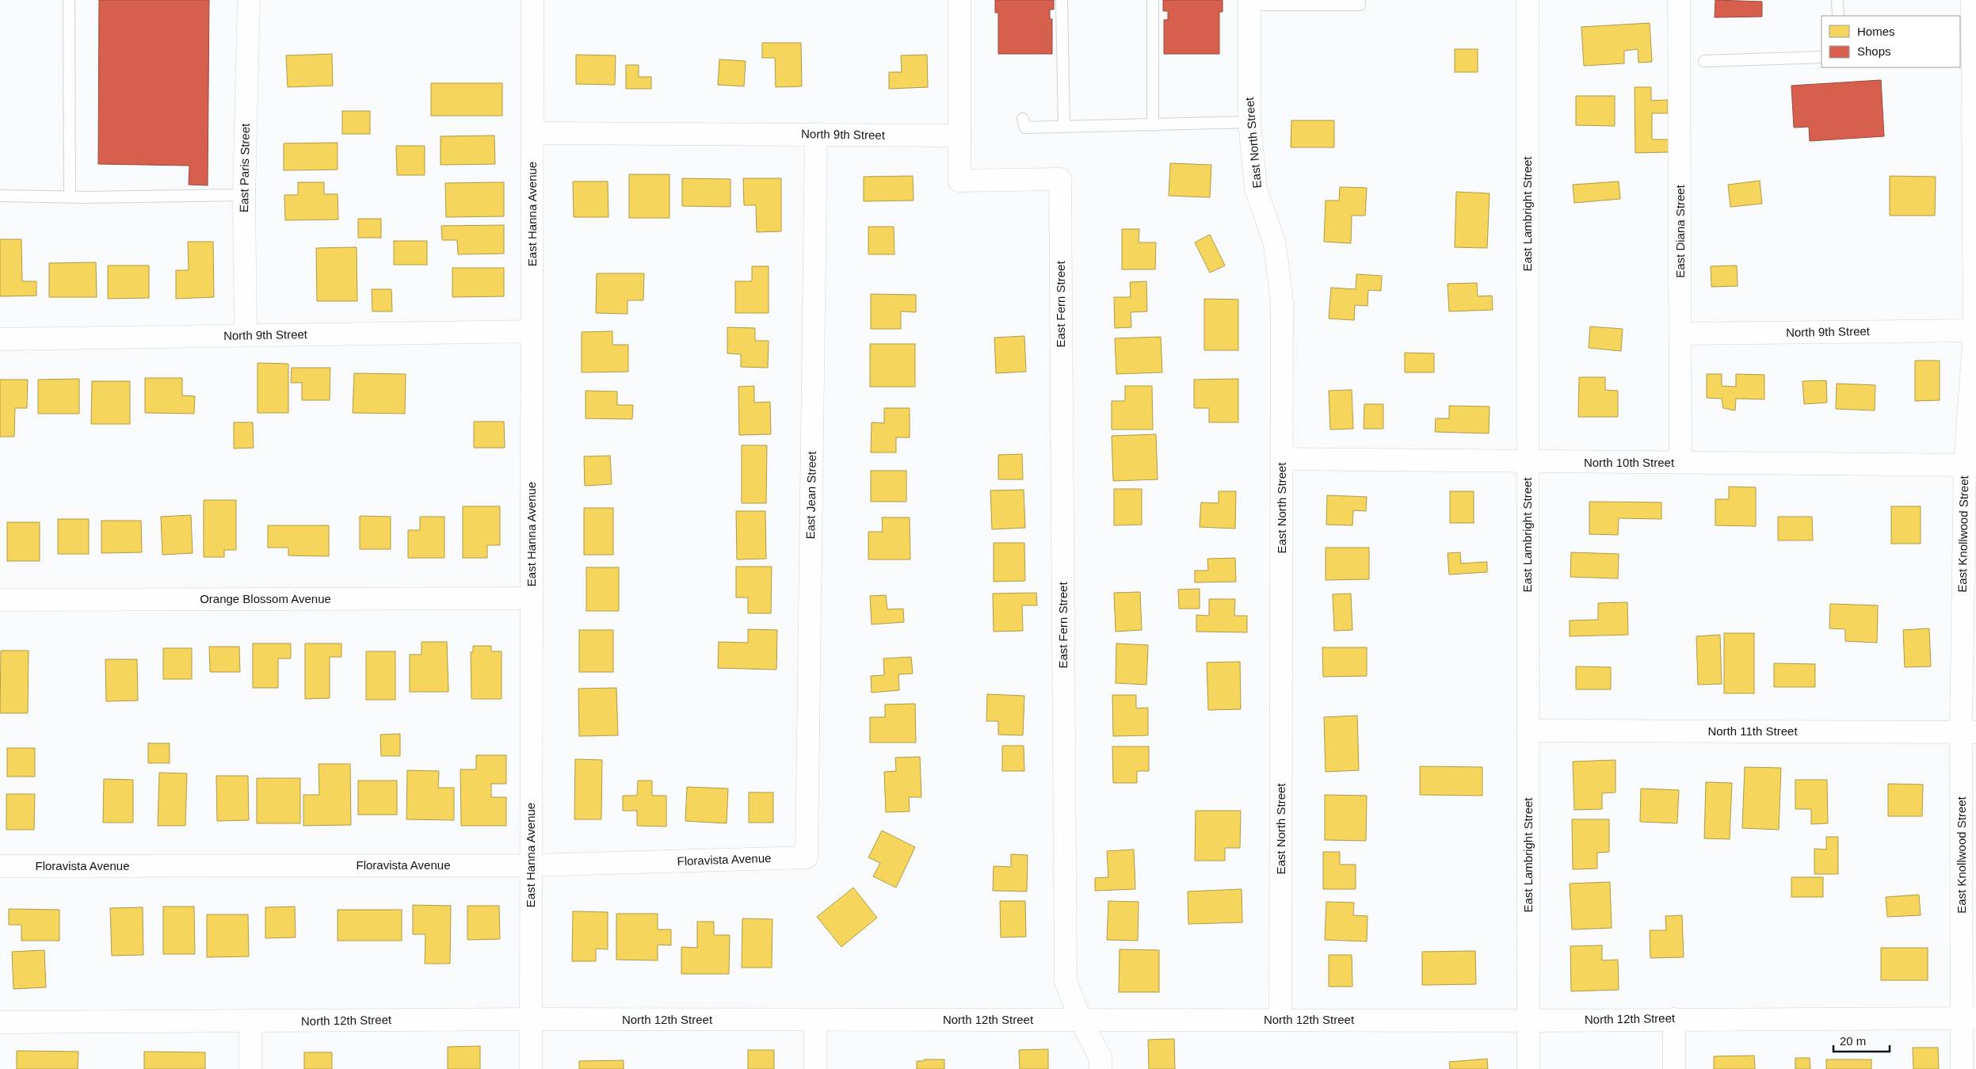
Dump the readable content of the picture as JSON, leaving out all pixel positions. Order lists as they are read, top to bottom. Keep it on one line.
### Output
{"streets":{"street":["North 9th Street","East North Street","East Paris Street","East Hanna Avenue","East Lambright Street","East Diana Street","East Fern Street","North 10th Street","East Jean Street","East Knollwood Street","Orange Blossom Avenue","North 11th Street","Floravista Avenue","North 12th Street"]},"crossings":[["North 9th Street","East Paris Street"],["North 9th Street","East Hanna Avenue"],["North 9th Street","East Diana Street"],["North 9th Street","East Fern Street"],["North 9th Street","East Jean Street"],["North 9th Street","East Knollwood Street"],["East North Street","North 10th Street"],["East North Street","North 12th Street"],["East Hanna Avenue","Orange Blossom Avenue"],["East Hanna Avenue","Floravista Avenue"],["East Hanna Avenue","North 12th Street"],["East Lambright Street","North 10th Street"],["East Lambright Street","North 11th Street"],["East Lambright Street","North 12th Street"],["East Diana Street","North 10th Street"],["East Fern Street","North 12th Street"],["North 10th Street","East Knollwood Street"],["East Jean Street","Floravista Avenue"],["East Knollwood Street","North 11th Street"],["East Knollwood Street","North 12th Street"]],"legend":["Homes","Shops"],"scale_bar":"20 m"}
